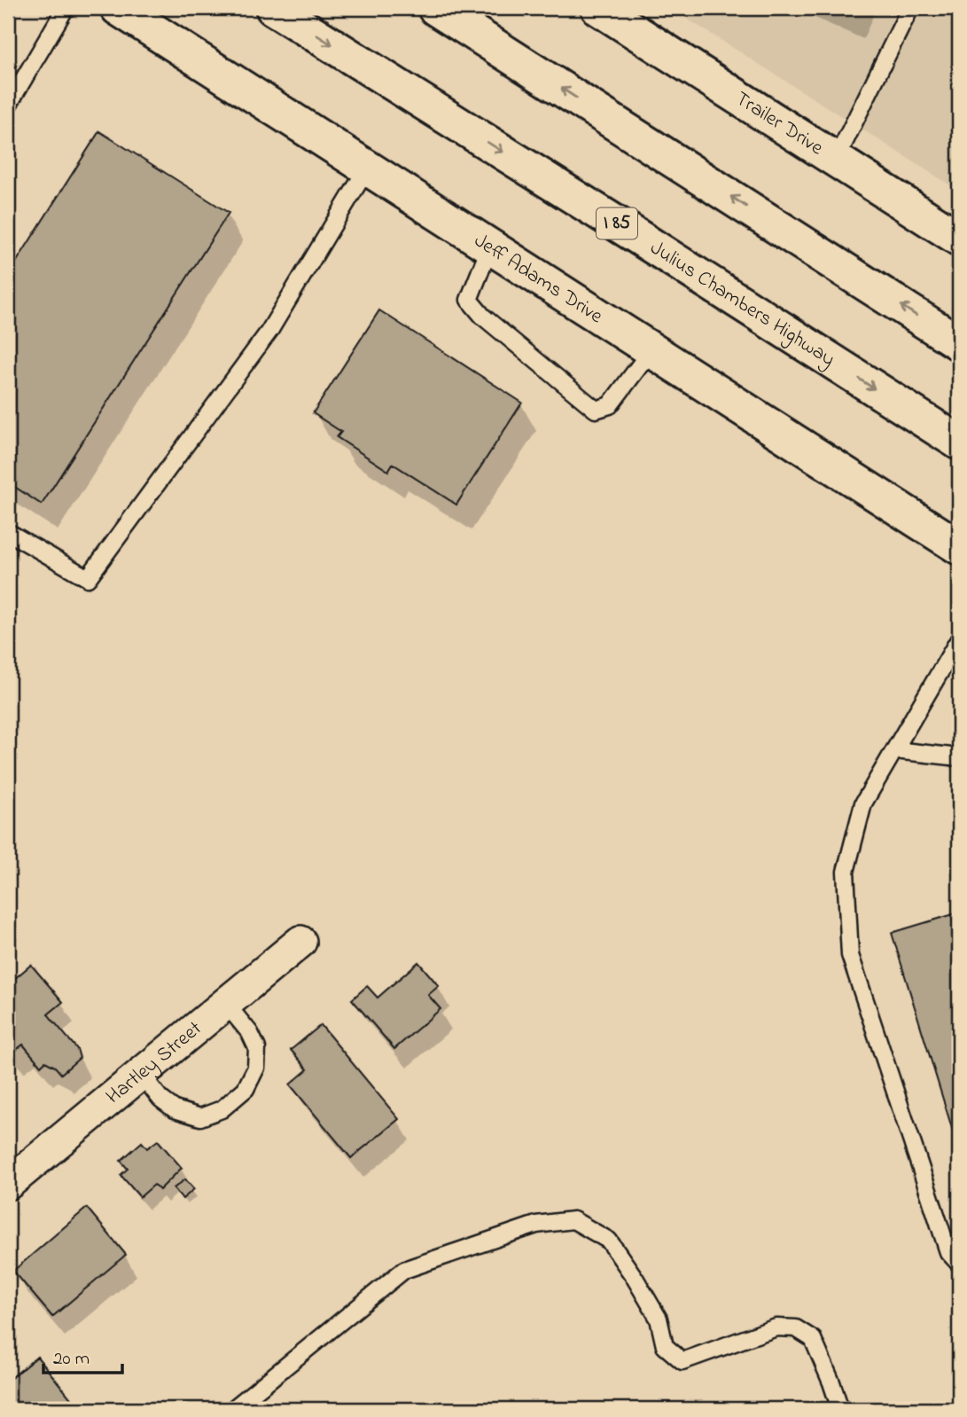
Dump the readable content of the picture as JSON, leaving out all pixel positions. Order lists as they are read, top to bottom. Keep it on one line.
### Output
{"streets":{"main road":["Trailer Drive","I 85","Jeff Adams Drive","Julius Chambers Highway"],"street":["Hartley Street"]},"scale_bar":"20 m"}
